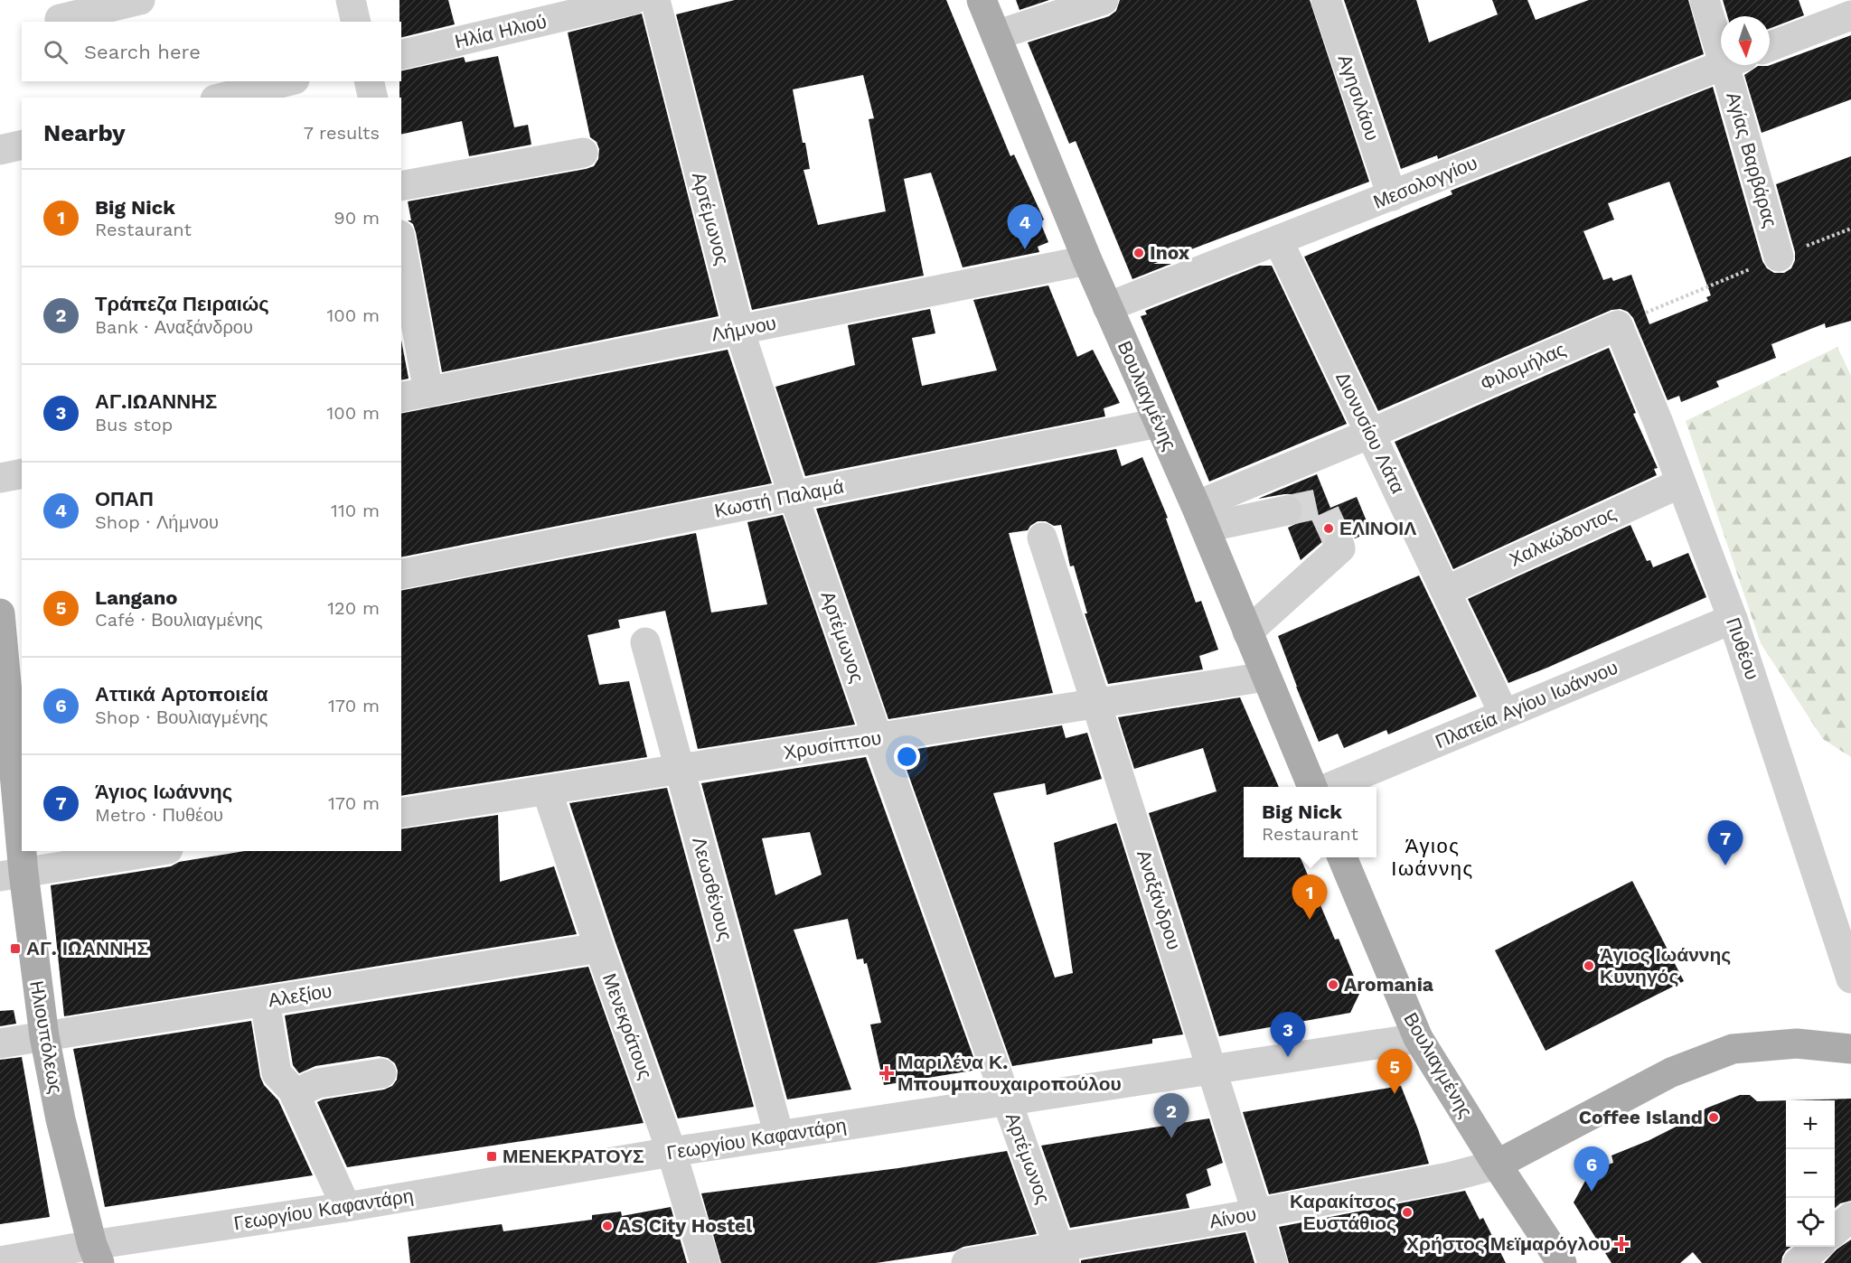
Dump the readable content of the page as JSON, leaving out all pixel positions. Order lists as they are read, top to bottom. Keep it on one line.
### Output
{"streets":{"main road":["Βουλιαγμένης","Ηλιουπόλεως"],"street":["Ηλία Ηλιού","Αγησιλάου","Αγίας Βαρβάρας","Μεσολογγίου","Αρτέμωνος","Λήμνου","Φιλομήλας","Διονυσίου Λάτα","Κωστή Παλαμά","Χαλκώδοντος","Πυθέου","Πλατεία Αγίου Ιωάννου","Χρυσίππου","Λεωσθένους","Αναξάνδρου","Αλεξίου","Μενεκράτους","Γεωργίου Καφαντάρη","Αίνου"]},"crossings":[["Αγησιλάου","Μεσολογγίου"],["Μεσολογγίου","Βουλιαγμένης"],["Μεσολογγίου","Διονυσίου Λάτα"],["Αρτέμωνος","Λήμνου"],["Αρτέμωνος","Κωστή Παλαμά"],["Αρτέμωνος","Χρυσίππου"],["Αρτέμωνος","Γεωργίου Καφαντάρη"],["Αρτέμωνος","Αίνου"],["Λήμνου","Βουλιαγμένης"],["Φιλομήλας","Βουλιαγμένης"],["Φιλομήλας","Διονυσίου Λάτα"],["Φιλομήλας","Πυθέου"],["Βουλιαγμένης","Κωστή Παλαμά"],["Βουλιαγμένης","Χρυσίππου"],["Βουλιαγμένης","Γεωργίου Καφαντάρη"],["Βουλιαγμένης","Αίνου"],["Διονυσίου Λάτα","Χαλκώδοντος"],["Διονυσίου Λάτα","Πλατεία Αγίου Ιωάννου"],["Χαλκώδοντος","Πυθέου"],["Πυθέου","Πλατεία Αγίου Ιωάννου"],["Χρυσίππου","Λεωσθένους"],["Χρυσίππου","Αναξάνδρου"],["Χρυσίππου","Μενεκράτους"],["Λεωσθένους","Γεωργίου Καφαντάρη"],["Αναξάνδρου","Γεωργίου Καφαντάρη"],["Αναξάνδρου","Αίνου"],["Αλεξίου","Μενεκράτους"],["Αλεξίου","Ηλιουπόλεως"],["Μενεκράτους","Γεωργίου Καφαντάρη"],["Ηλιουπόλεως","Γεωργίου Καφαντάρη"]],"districts":["Άγιος Ιωάννης"],"places":{"other":["Inox","ΕΛΙΝΟΙΛ","Άγιος Ιωάννης Κυνηγός","Aromania","Coffee Island","Καρακίτσος Ευστάθιος","AS City Hostel"],"transit":["ΑΓ. ΙΩΑΝΝΗΣ","ΜΕΝΕΚΡΑΤΟΥΣ"],"health":["Μαριλένα Κ. Μπουμπουχαιροπούλου","Χρήστος Μεϊμαρόγλου"]},"north":"bottom","page":{"search":"Search here","heading":["Nearby","7 results"],"list":[{"mark":"1","name":"Big Nick","note":"Restaurant","value":"90 m"},{"mark":"2","name":"Τράπεζα Πειραιώς","note":"Bank · Αναξάνδρου","value":"100 m"},{"mark":"3","name":"ΑΓ.ΙΩΑΝΝΗΣ","note":"Bus stop","value":"100 m"},{"mark":"4","name":"ΟΠΑΠ","note":"Shop · Λήμνου","value":"110 m"},{"mark":"5","name":"Langano","note":"Café · Βουλιαγμένης","value":"120 m"},{"mark":"6","name":"Αττικά Αρτοποιεία","note":"Shop · Βουλιαγμένης","value":"170 m"},{"mark":"7","name":"Άγιος Ιωάννης","note":"Metro · Πυθέου","value":"170 m"}],"pins":["4","7","1","3","5","2","6"],"popup":["Big Nick","Restaurant"],"map_buttons":["+","−"]}}
